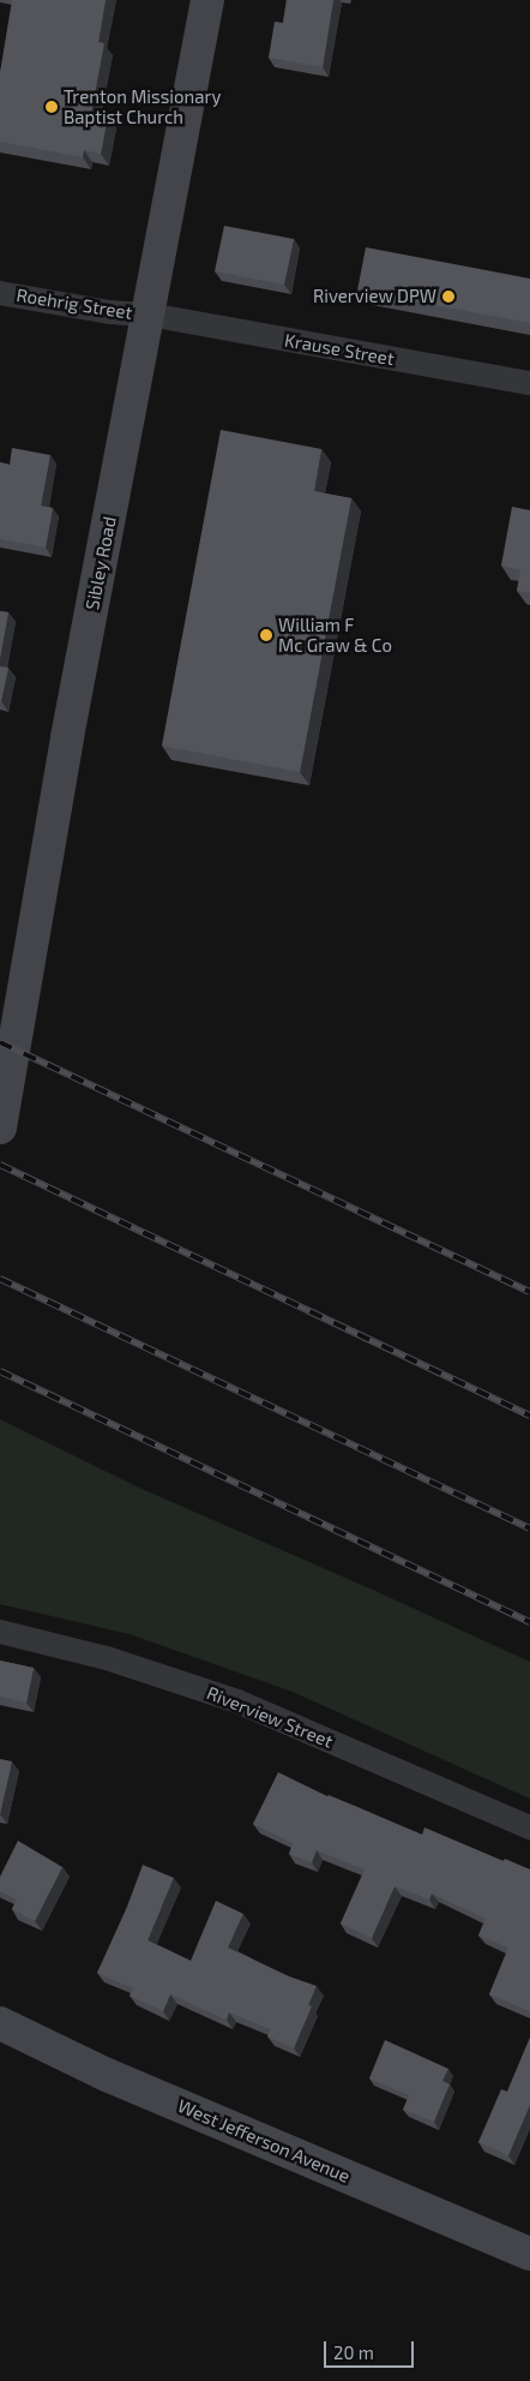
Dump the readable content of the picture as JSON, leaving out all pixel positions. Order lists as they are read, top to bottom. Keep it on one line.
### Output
{"streets":{"main road":["Sibley Road","West Jefferson Avenue"],"street":["Roehrig Street","Krause Street","Riverview Street"]},"crossings":[["Roehrig Street","Krause Street"],["Roehrig Street","Sibley Road"],["Krause Street","Sibley Road"]],"places":["Trenton Missionary Baptist Church","Riverview DPW","William F Mc Graw & Co"],"scale_bar":"20 m"}
